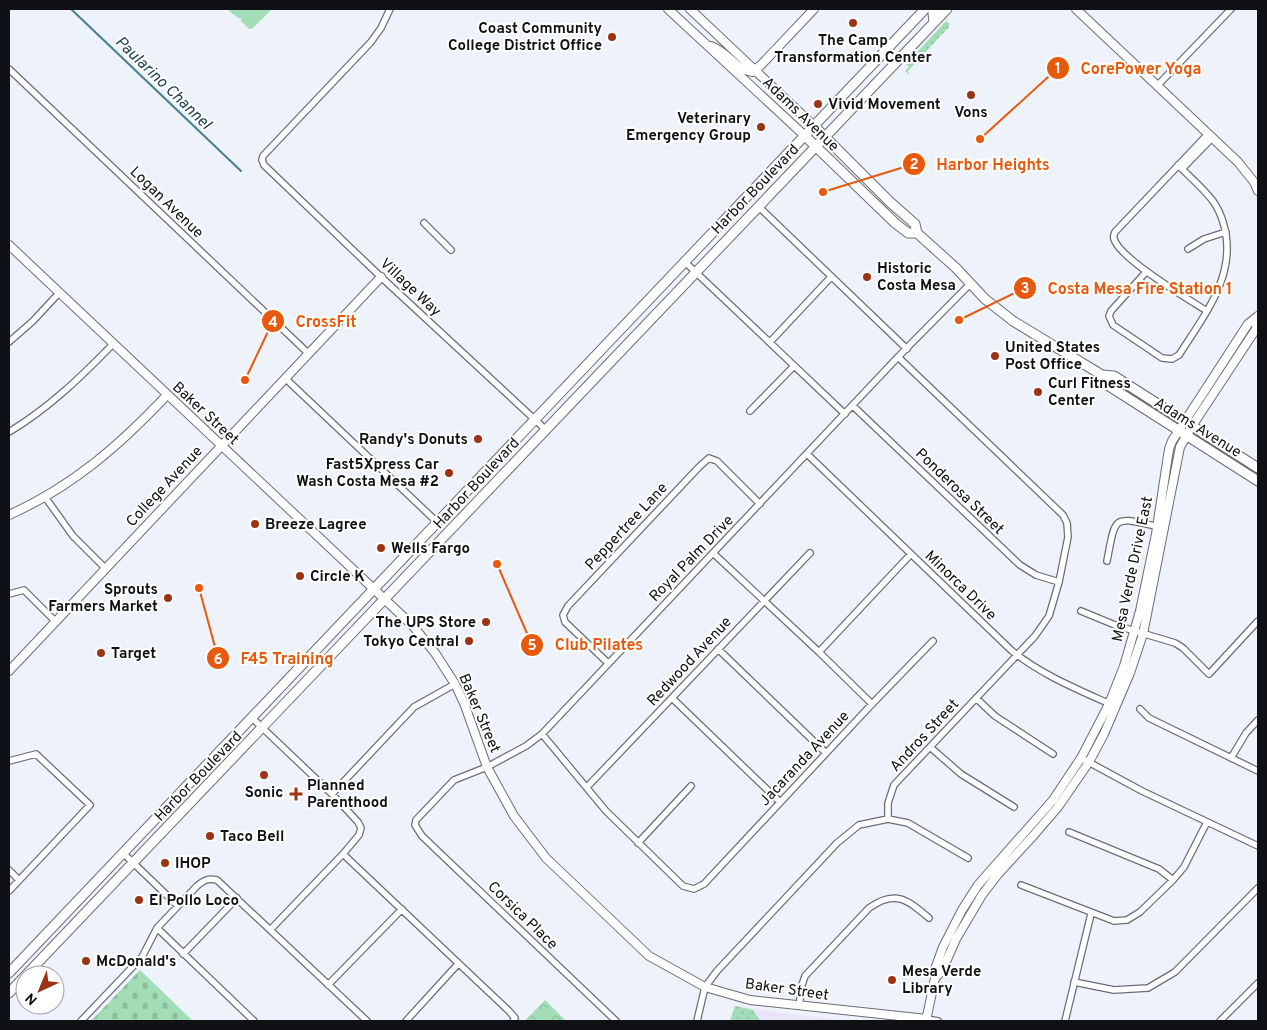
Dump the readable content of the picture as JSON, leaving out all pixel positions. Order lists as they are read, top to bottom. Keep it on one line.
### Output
{"streets":{"main road":["Adams Avenue","Harbor Boulevard"],"street":["Logan Avenue","Village Way","Baker Street","College Avenue","Ponderosa Street","Peppertree Lane","Royal Palm Drive","Mesa Verde Drive East","Minorca Drive","Redwood Avenue","Andros Street","Jacaranda Avenue","Corsica Place"]},"crossings":[["Adams Avenue","Harbor Boulevard"],["Adams Avenue","Royal Palm Drive"],["Adams Avenue","Mesa Verde Drive East"],["Harbor Boulevard","Village Way"],["Harbor Boulevard","Baker Street"],["Logan Avenue","College Avenue"],["Village Way","College Avenue"],["Baker Street","College Avenue"],["Baker Street","Royal Palm Drive"],["Baker Street","Mesa Verde Drive East"],["Ponderosa Street","Royal Palm Drive"],["Ponderosa Street","Andros Street"],["Peppertree Lane","Royal Palm Drive"],["Royal Palm Drive","Minorca Drive"],["Royal Palm Drive","Andros Street"],["Royal Palm Drive","Corsica Place"],["Mesa Verde Drive East","Minorca Drive"],["Minorca Drive","Andros Street"]],"water":["Paularino Channel"],"places":{"other":["The Camp Transformation Center","Coast Community College District Office","Vons","Vivid Movement","Veterinary Emergency Group","CorePower Yoga","Harbor Heights","Historic Costa Mesa","Costa Mesa Fire Station 1","United States Post Office","CrossFit","Curl Fitness Center","Randy's Donuts","Fast5Xpress Car Wash Costa Mesa #2","Breeze Lagree","Wells Fargo","Club Pilates","Circle K","F45 Training","Sprouts Farmers Market","The UPS Store","Tokyo Central","Target","Sonic","Taco Bell","IHOP","El Pollo Loco","McDonald's","Mesa Verde Library"],"health":["Planned Parenthood"]},"north":"bottom left"}
